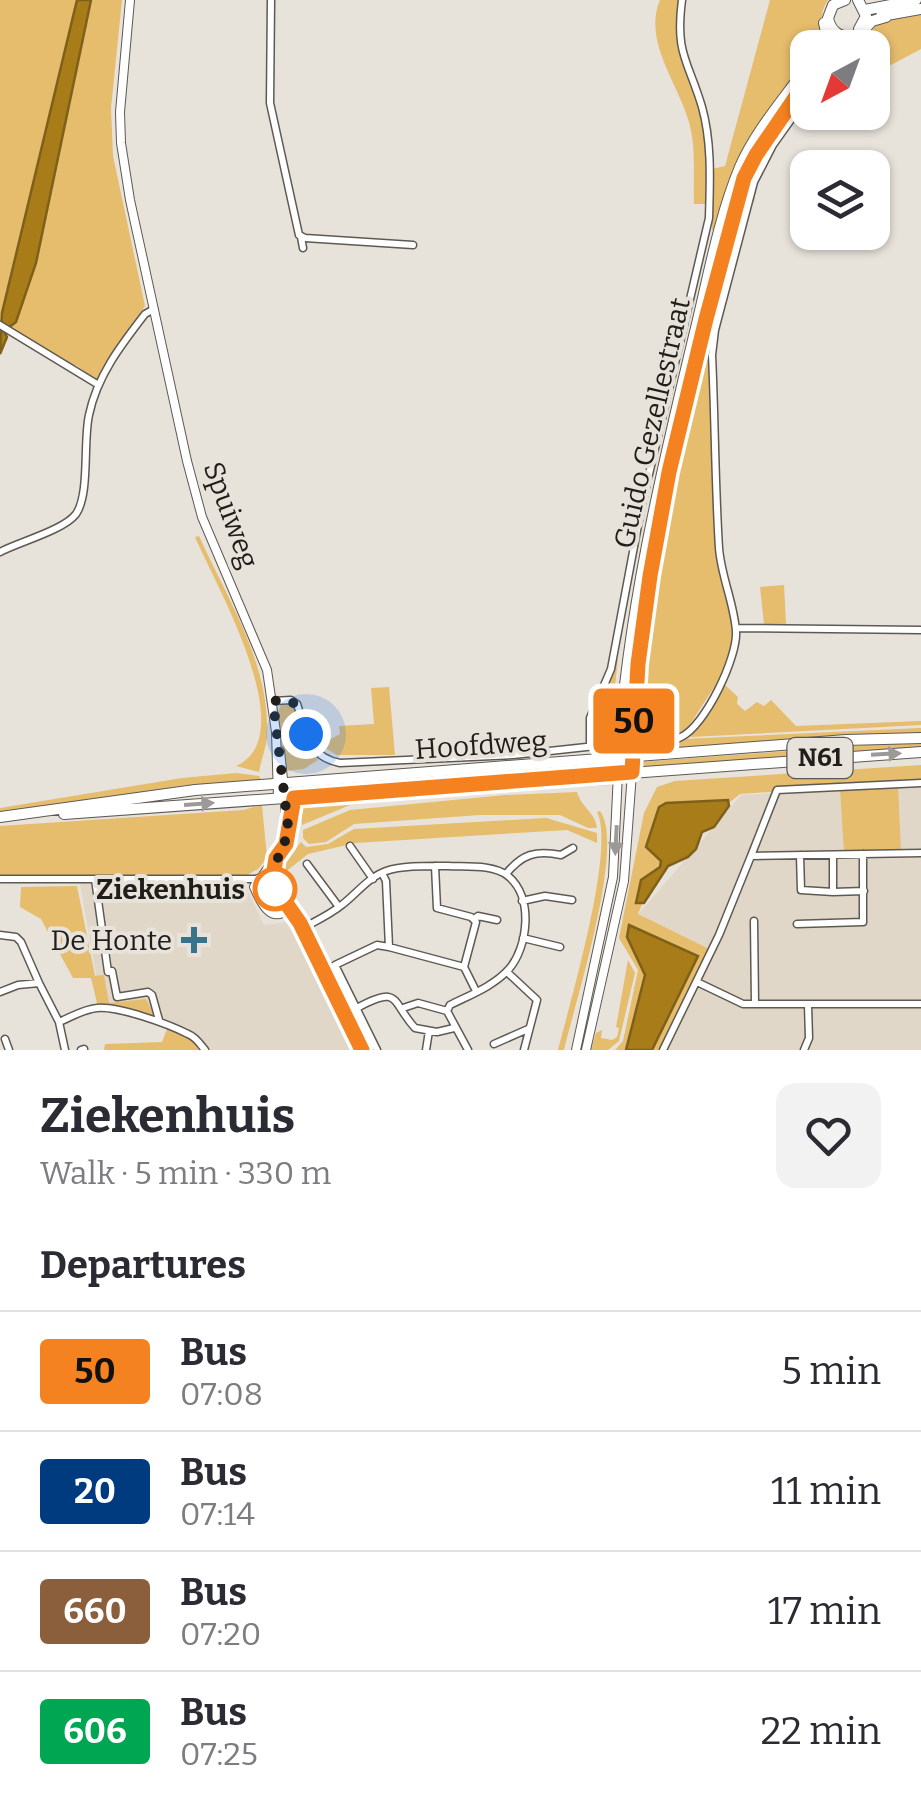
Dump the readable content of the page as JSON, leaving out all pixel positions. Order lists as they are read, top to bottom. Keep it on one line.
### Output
{"streets":{"main road":["Guido Gezellestraat","Spuiweg","Hoofdweg","N61"]},"crossings":[["Guido Gezellestraat","Hoofdweg"],["Spuiweg","Hoofdweg"]],"places":{"other":["Ziekenhuis"],"health":["De Honte"]},"lines":["bus line 50"],"north":"bottom left","page":{"on_map":"50","heading":[["Ziekenhuis","Walk · 5 min · 330 m"],"Departures"],"list":[{"mark":"50","name":"Bus","note":"07:08","value":"5 min"},{"mark":"20","name":"Bus","note":"07:14","value":"11 min"},{"mark":"660","name":"Bus","note":"07:20","value":"17 min"},{"mark":"606","name":"Bus","note":"07:25","value":"22 min"}]}}
